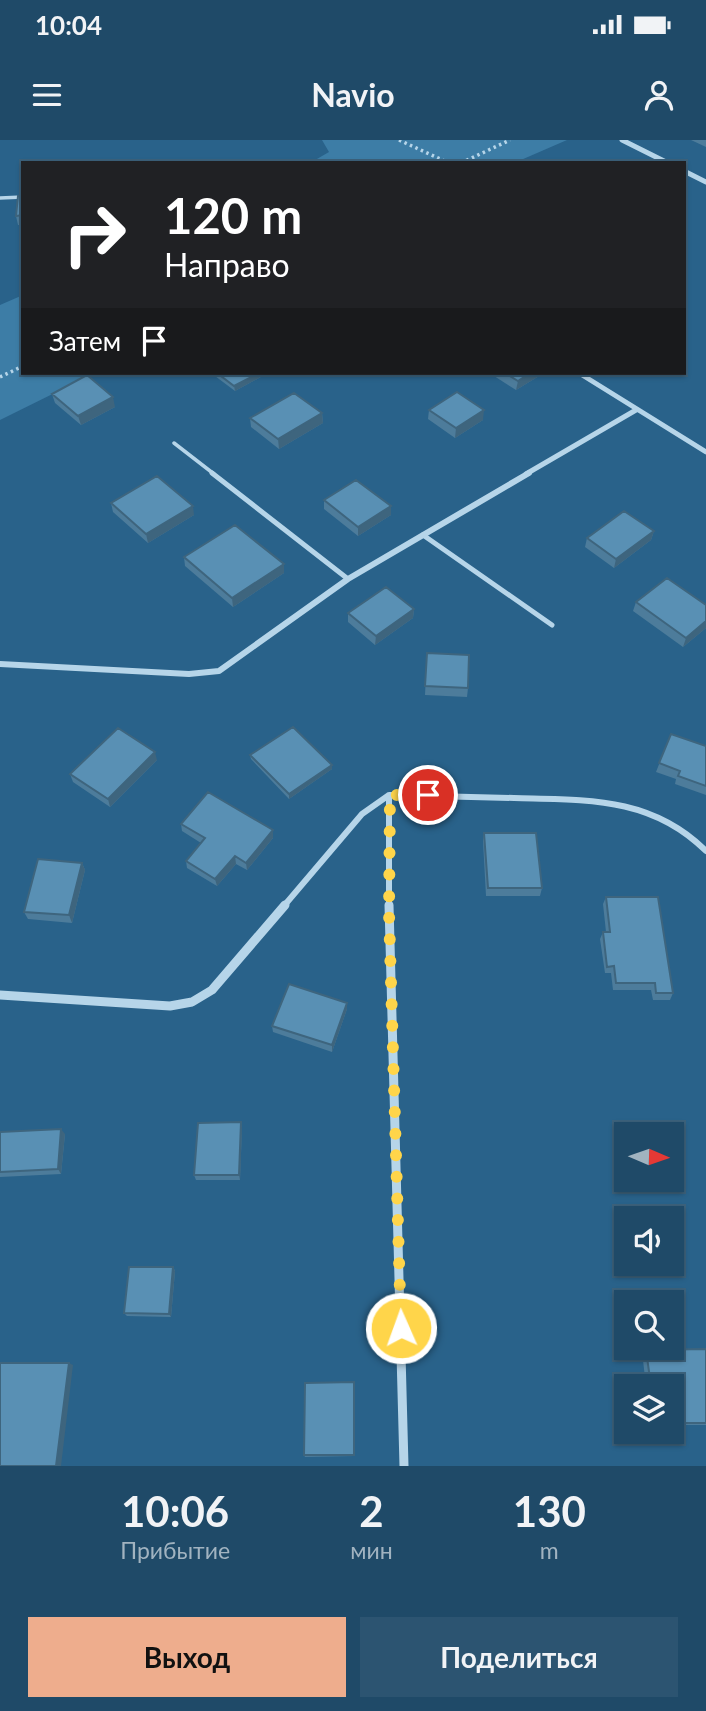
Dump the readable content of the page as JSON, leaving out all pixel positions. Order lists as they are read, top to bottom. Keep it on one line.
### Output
{"north":"right","page":{"status":"10:04","header":"Navio","turn":["120 m","Направо"],"then":"Затем","eta":["10:06","Прибытие","2","мин","130","m"],"buttons":["Выход","Поделиться"]}}
